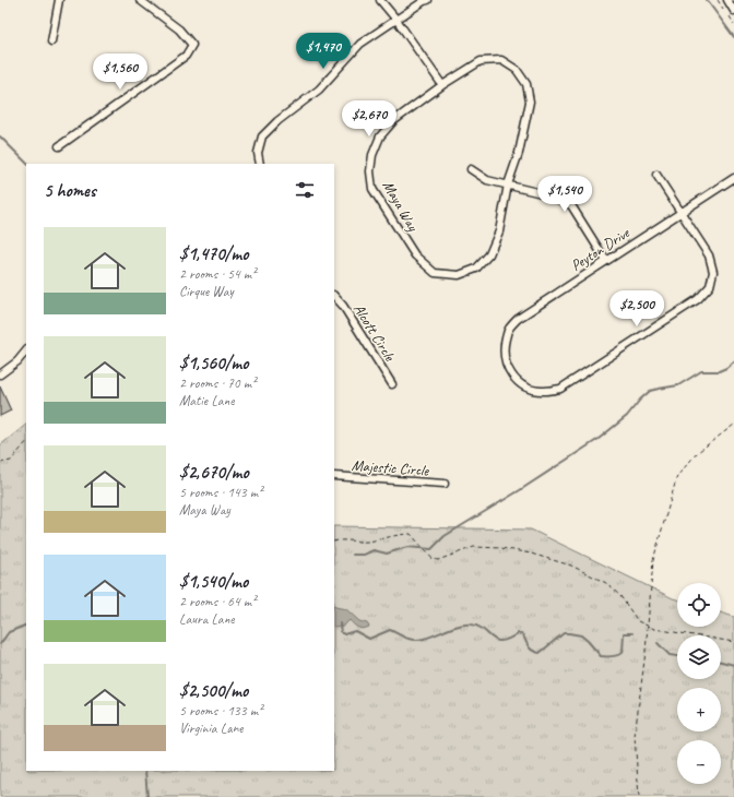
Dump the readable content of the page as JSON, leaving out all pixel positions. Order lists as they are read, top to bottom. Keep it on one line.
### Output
{"streets":{"street":["Maya Way","Peyton Drive","Alcott Circle","Majestic Circle"]},"page":{"price":["$1,470","$1,560","$2,670","$1,540","$2,500"],"heading":"5 homes","list":[{"name":"$1,470/mo","note":"2 rooms · 54 m² · Cirque Way"},{"name":"$1,560/mo","note":"2 rooms · 70 m² · Matie Lane"},{"name":"$2,670/mo","note":"5 rooms · 143 m² · Maya Way"},{"name":"$1,540/mo","note":"2 rooms · 64 m² · Laura Lane"},{"name":"$2,500/mo","note":"5 rooms · 133 m² · Virginia Lane"}],"map_buttons":["+","−"]}}
